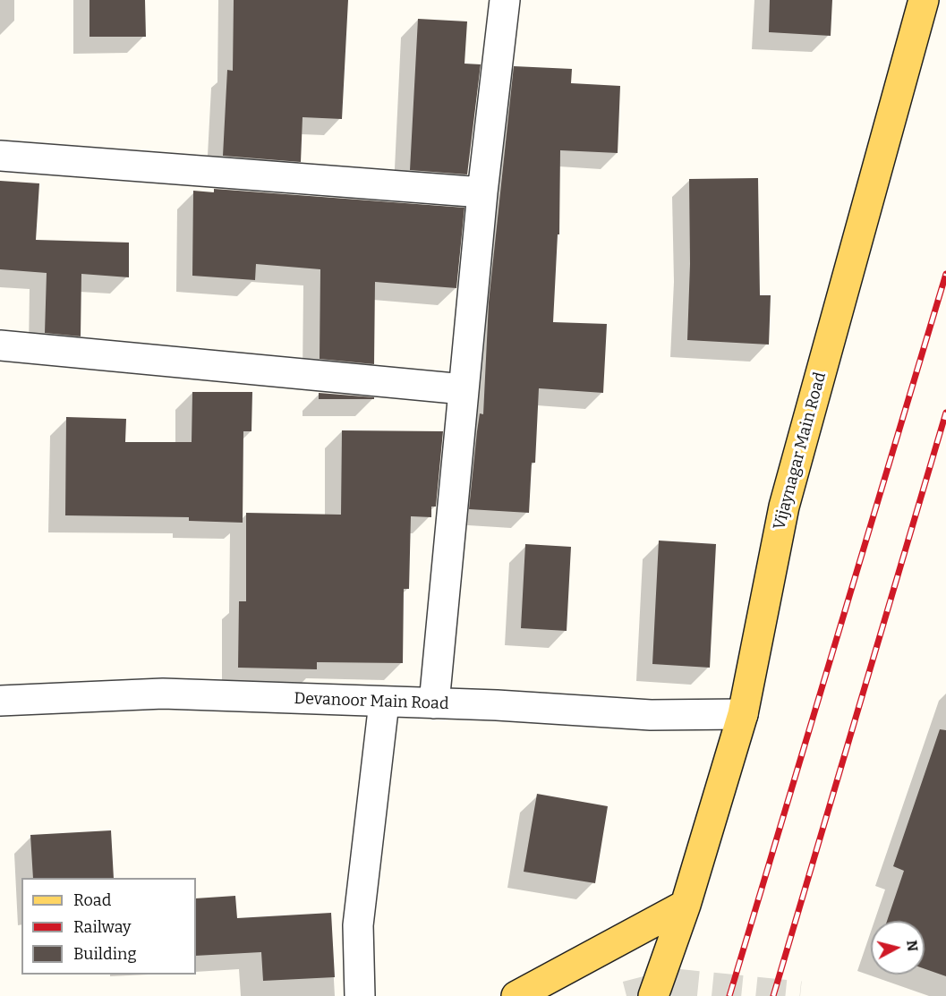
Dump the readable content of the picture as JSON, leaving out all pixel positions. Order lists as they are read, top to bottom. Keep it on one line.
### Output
{"streets":{"main road":["Vijaynagar Main Road"],"street":["Devanoor Main Road"]},"crossings":[["Vijaynagar Main Road","Devanoor Main Road"]],"legend":["Road","Railway","Building"],"north":"right"}
